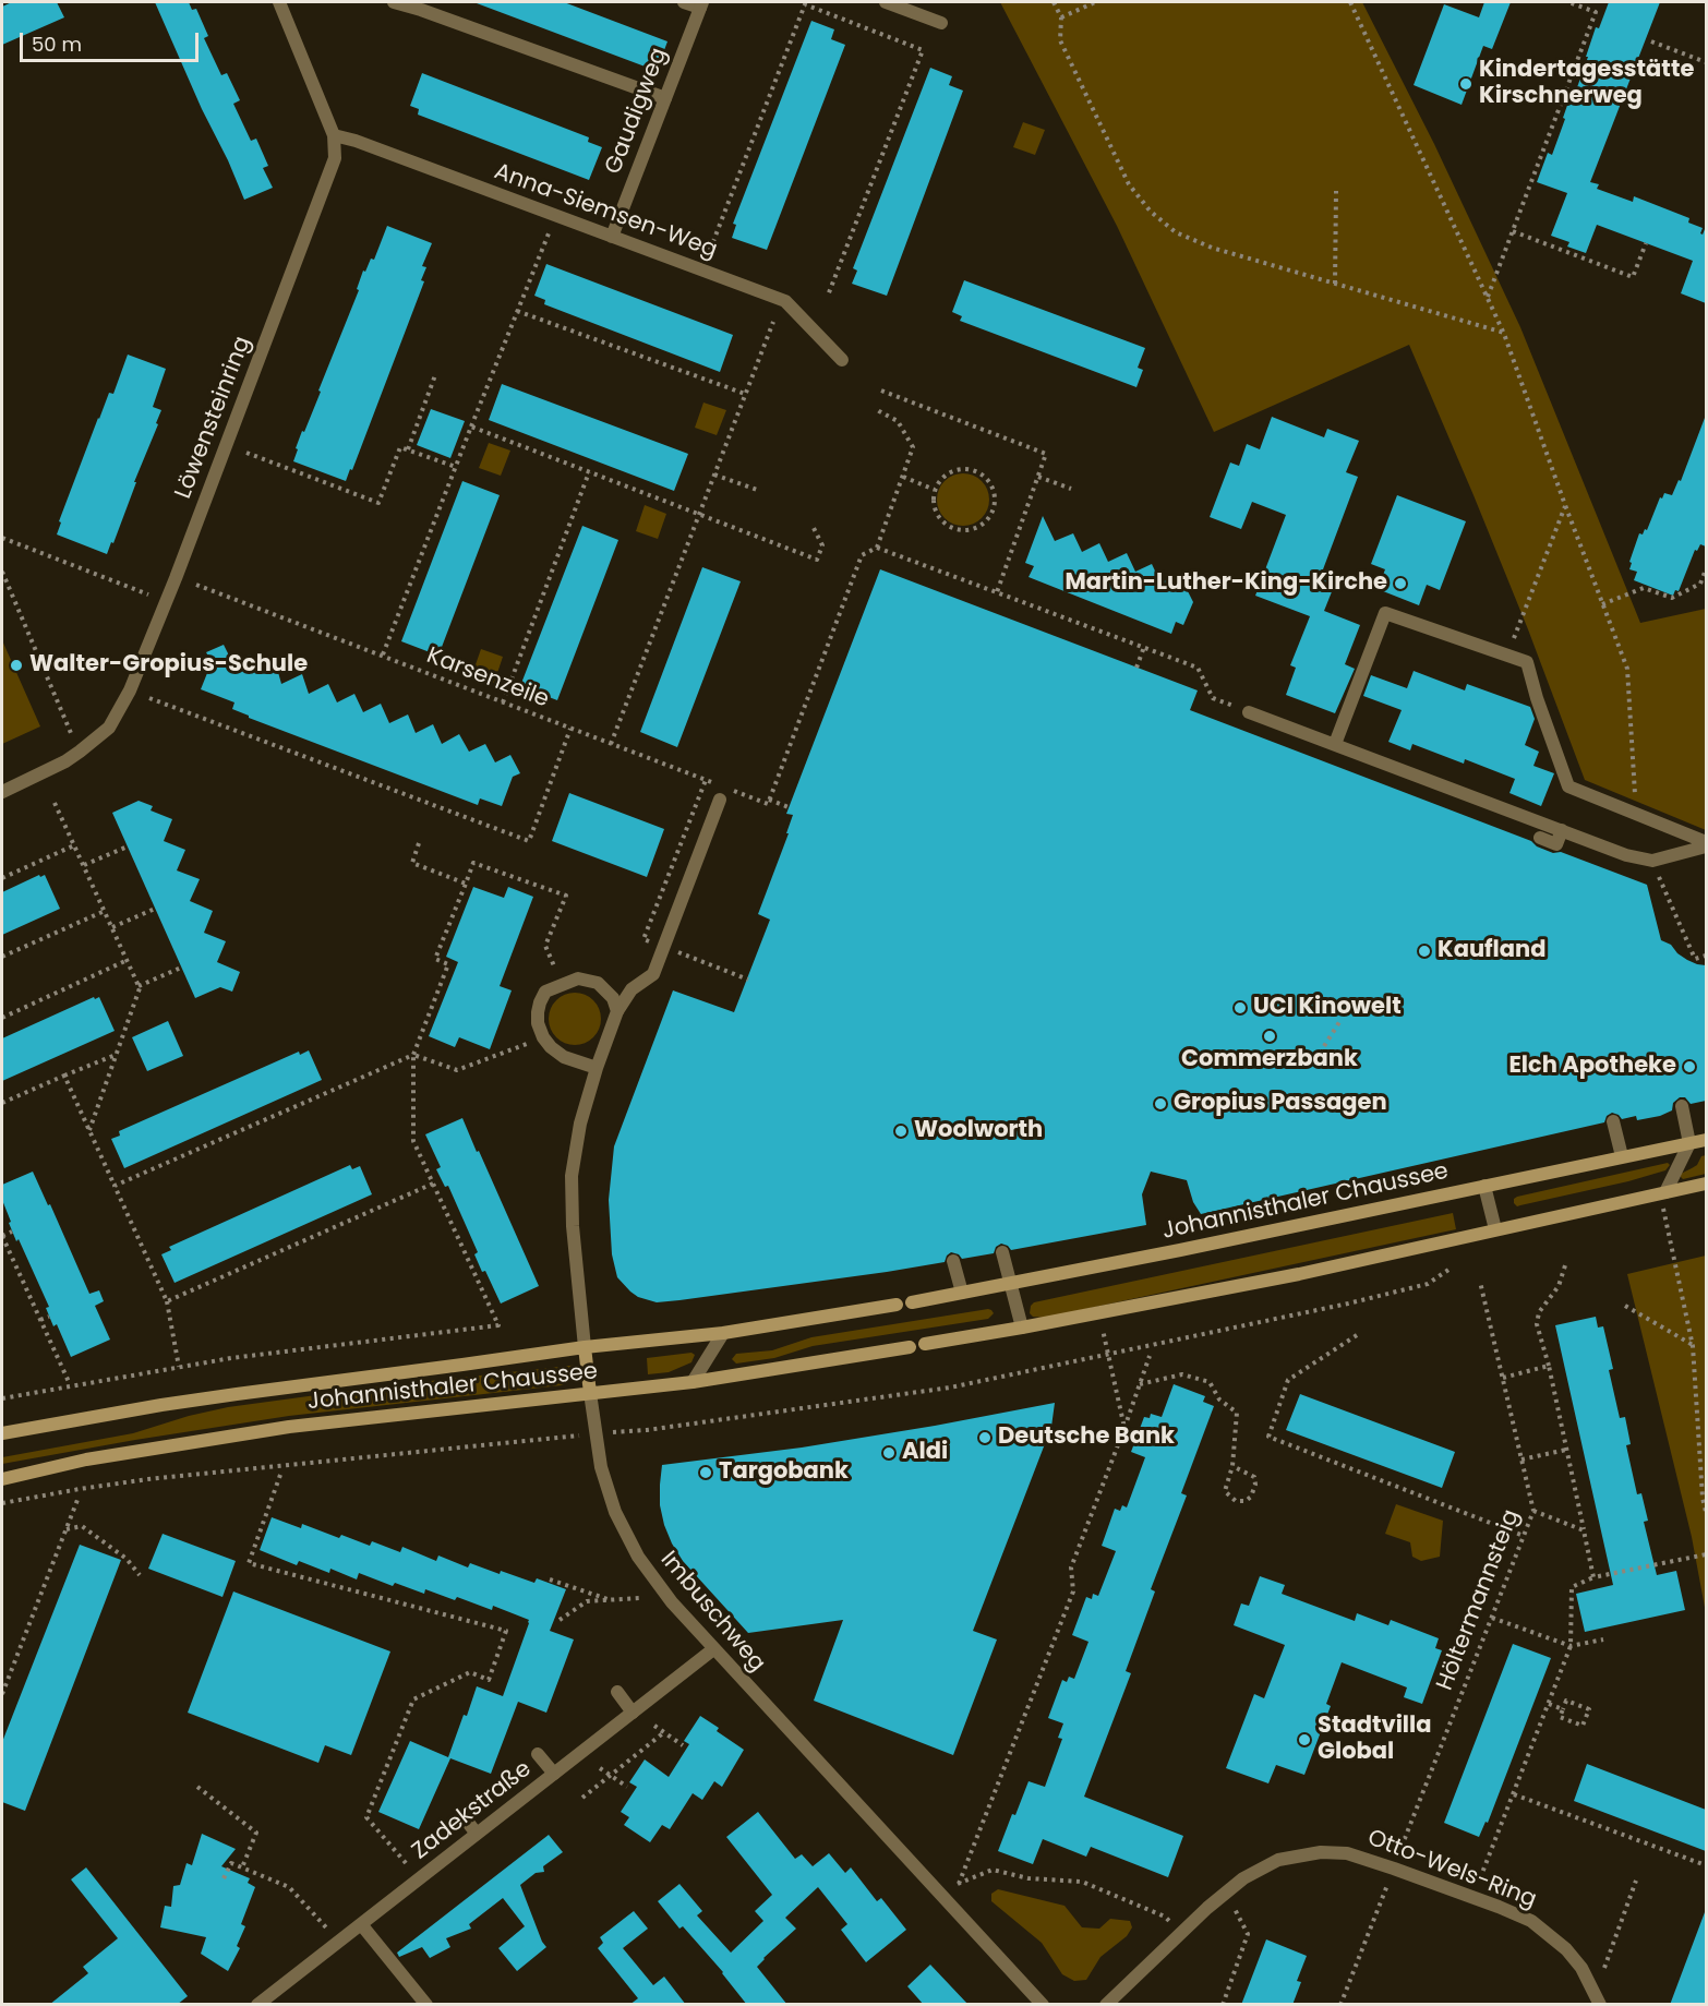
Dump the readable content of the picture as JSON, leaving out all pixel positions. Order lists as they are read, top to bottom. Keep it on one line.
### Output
{"streets":{"main road":["Johannisthaler Chaussee","Imbuschweg"],"street":["Gaudigweg","Anna-Siemsen-Weg","Löwensteinring","Zadekstraße","Otto-Wels-Ring"],"path":["Karsenzeile","Höltermannsteig"]},"crossings":[["Gaudigweg","Anna-Siemsen-Weg"],["Anna-Siemsen-Weg","Löwensteinring"],["Johannisthaler Chaussee","Imbuschweg"],["Imbuschweg","Zadekstraße"]],"places":["Kindertagesstätte Kirschnerweg","Martin-Luther-King-Kirche","Walter-Gropius-Schule","Kaufland","UCI Kinowelt","Commerzbank","Elch Apotheke","Gropius Passagen","Woolworth","Deutsche Bank","Aldi","Targobank","Stadtvilla Global"],"scale_bar":"50 m"}
